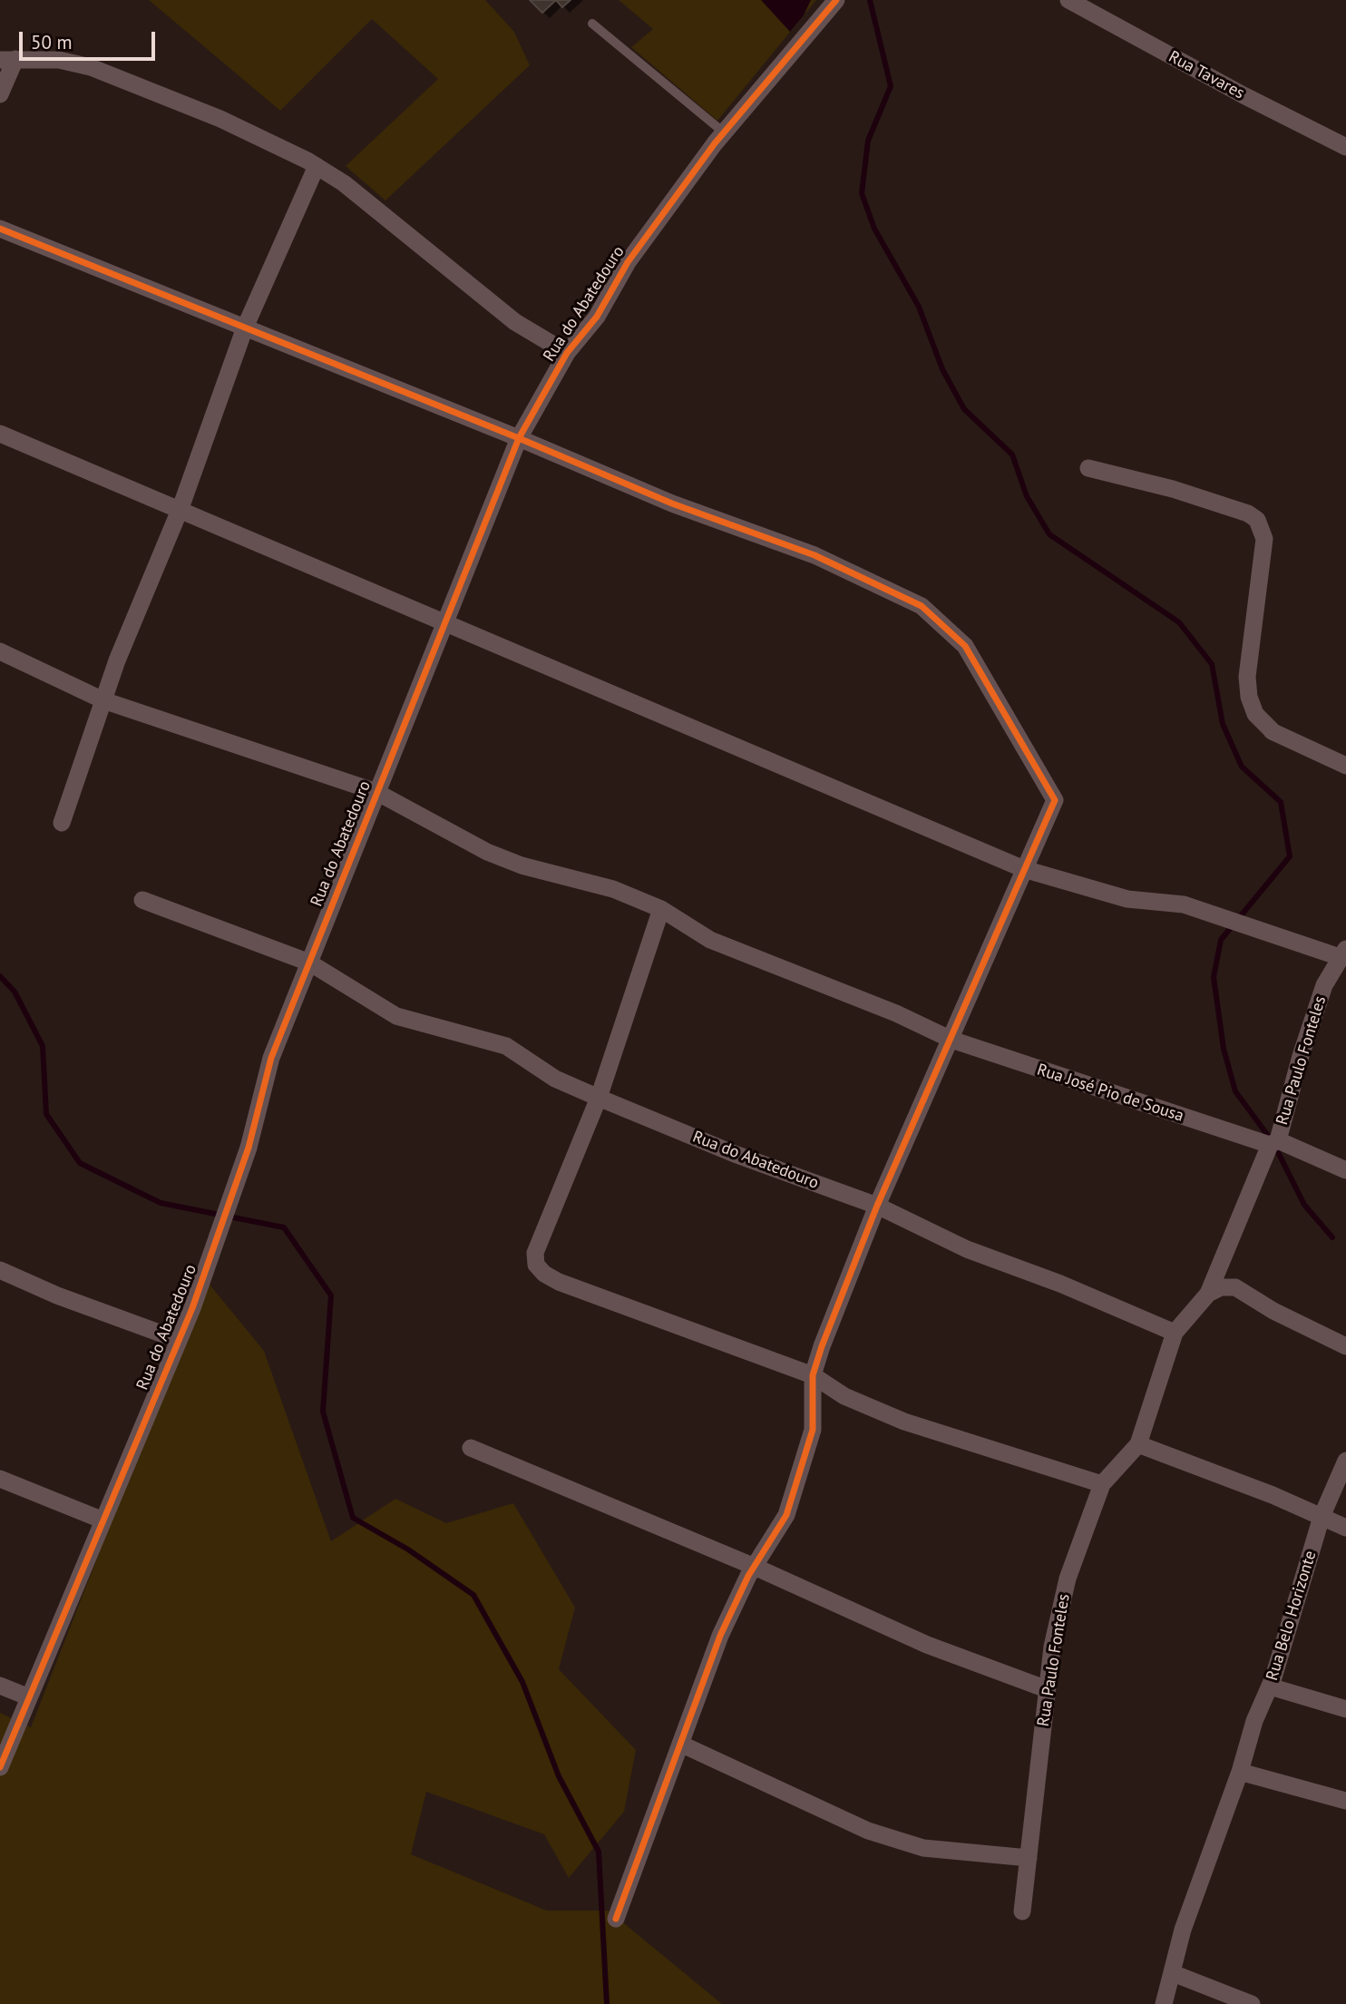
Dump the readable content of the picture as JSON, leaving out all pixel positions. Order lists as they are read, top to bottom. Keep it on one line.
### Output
{"streets":{"street":["Rua Tavares","Rua do Abatedouro","Rua Paulo Fonteles","Rua José Pio de Sousa","Rua Belo Horizonte"]},"crossings":[["Rua do Abatedouro","Rua Paulo Fonteles"],["Rua do Abatedouro","Rua José Pio de Sousa"],["Rua Paulo Fonteles","Rua José Pio de Sousa"]],"scale_bar":"50 m"}
